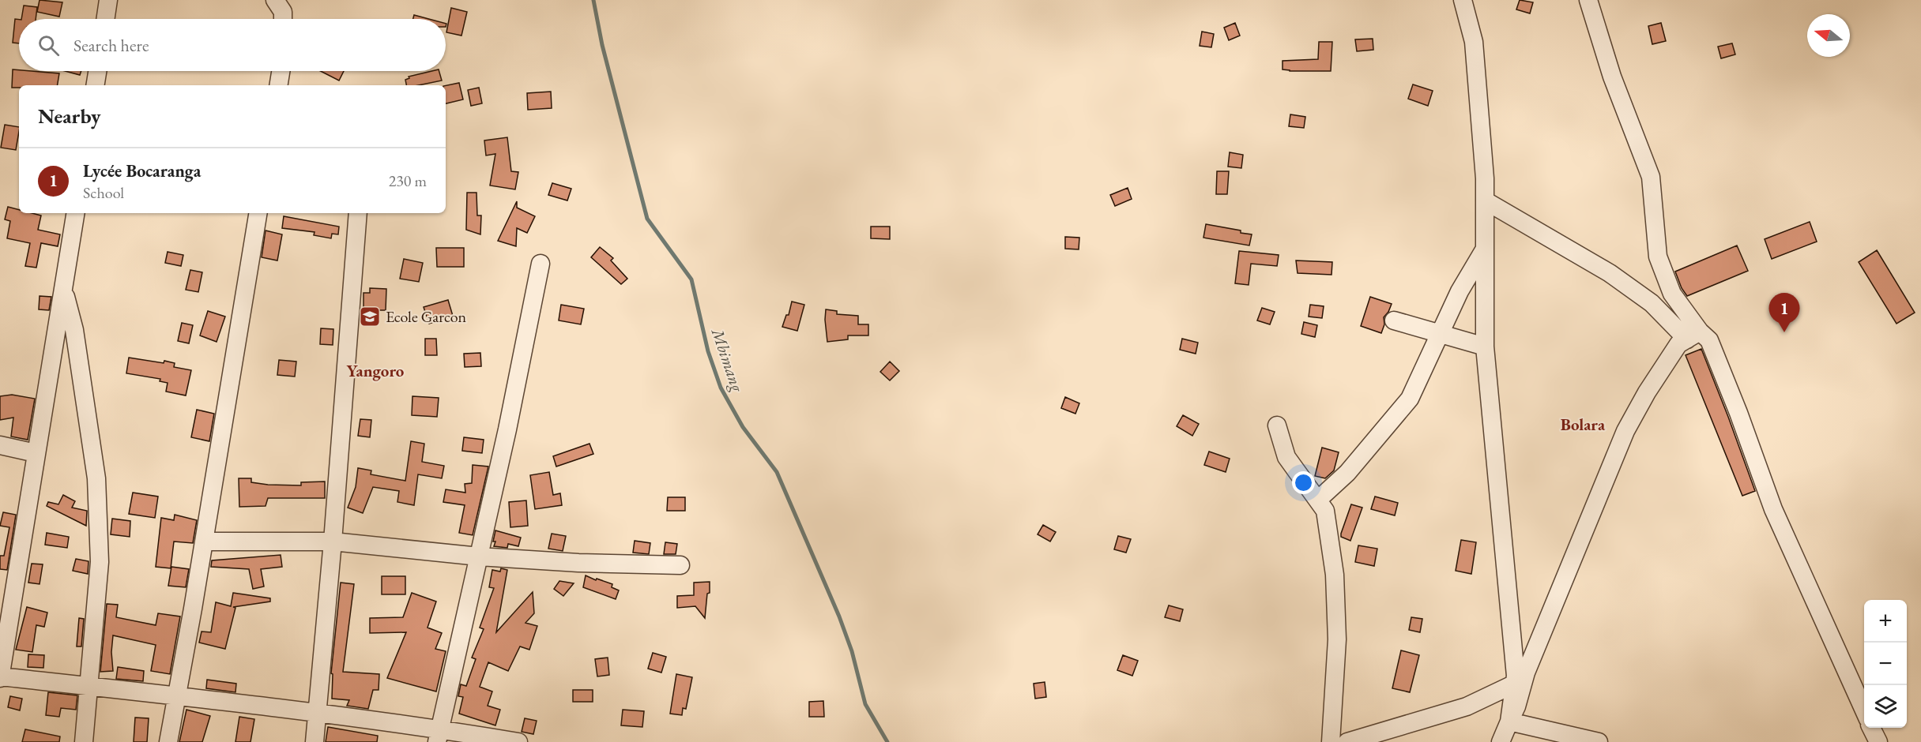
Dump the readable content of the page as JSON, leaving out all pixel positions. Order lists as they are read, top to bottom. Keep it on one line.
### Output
{"districts":["Yangoro","Bolara"],"water":["Mbimang"],"places":{"school or university":["Ecole Garcon"]},"north":"left","page":{"search":"Search here","heading":"Nearby","list":[{"mark":"1","name":"Lycée Bocaranga","note":"School","value":"230 m"}],"pins":"1","map_buttons":["+","−"]}}
